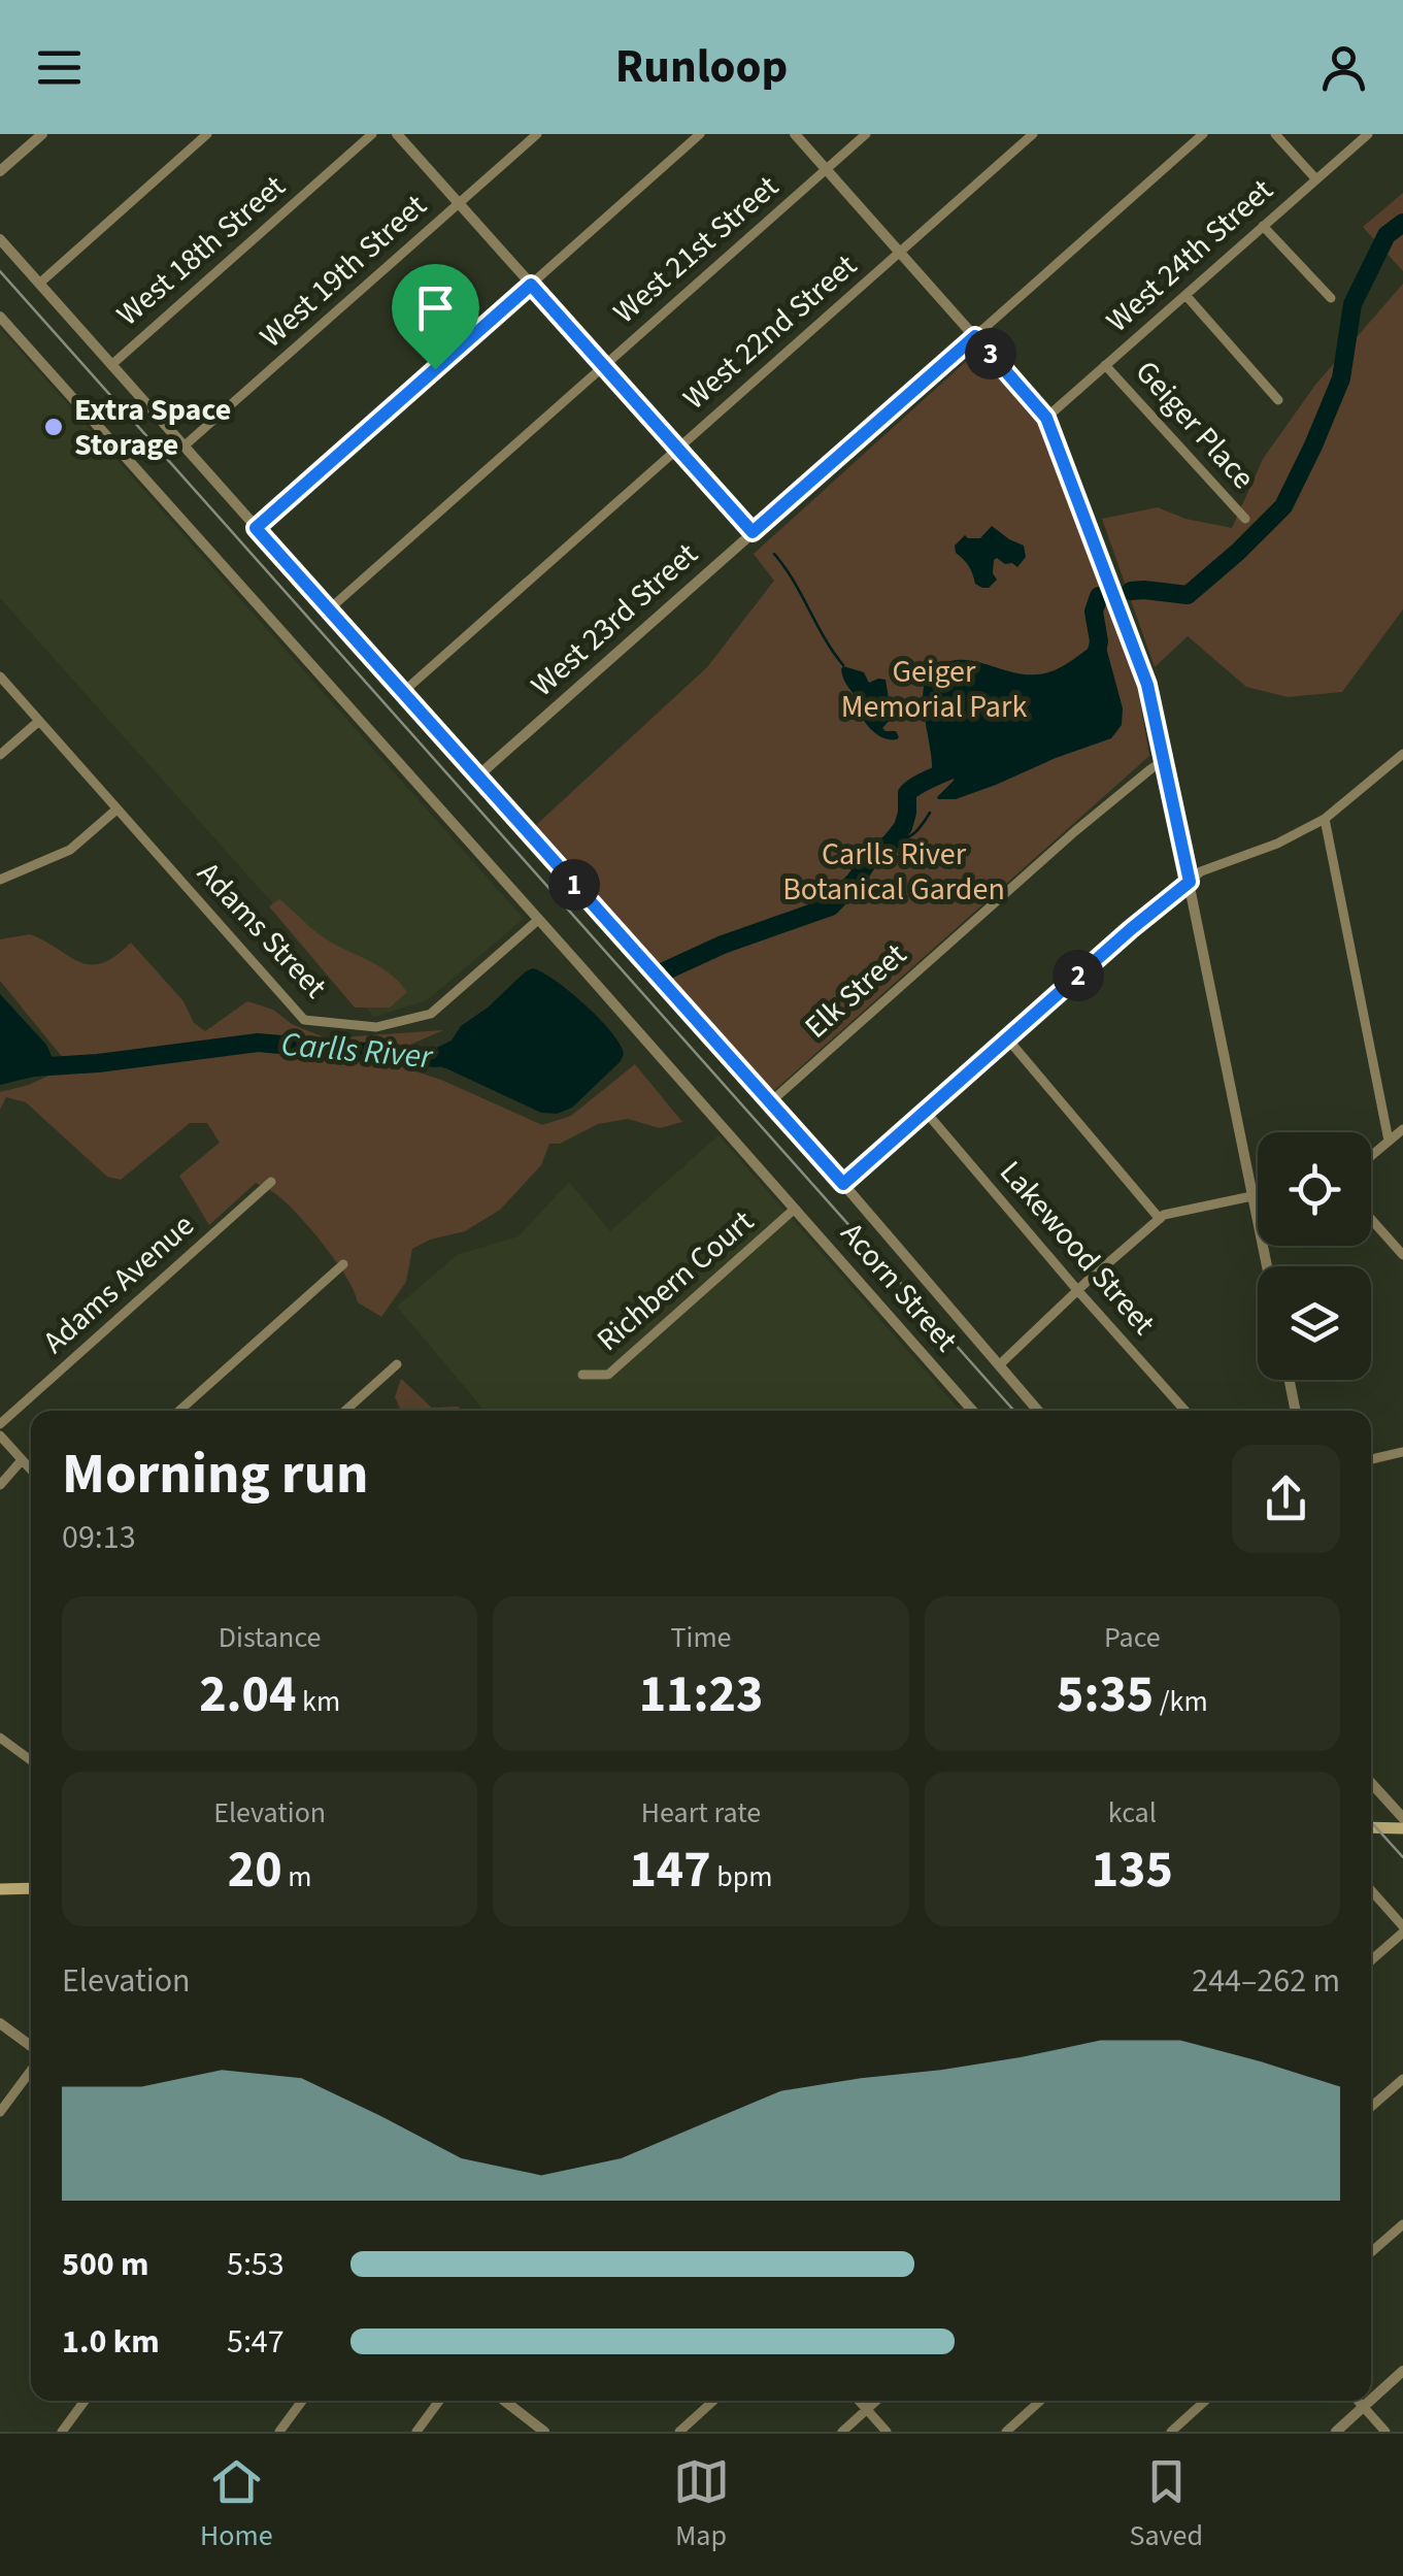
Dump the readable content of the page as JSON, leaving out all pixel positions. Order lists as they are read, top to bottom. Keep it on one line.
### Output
{"streets":{"street":["West 21st Street","West 18th Street","West 24th Street","West 19th Street","West 22nd Street","Geiger Place","West 23rd Street","Adams Street","Elk Street","Lakewood Street","Richbern Court","Adams Avenue","Acorn Street"]},"crossings":[["West 24th Street","Geiger Place"],["Adams Street","Acorn Street"],["Richbern Court","Acorn Street"]],"water":["Carlls River"],"parks":["Geiger Memorial Park","Carlls River Botanical Garden"],"places":["Extra Space Storage"],"page":{"header":"Runloop","pins":["3","1","2"],"heading":["Morning run","09:13"],"stats":[["Distance","2.04 km"],["Time","11:23"],["Pace","5:35 /km"],["Elevation","20 m"],["Heart rate","147 bpm"],["kcal","135"]],"chart":["Elevation","244–262 m"],"list":[{"name":"500 m","note":"5:53"},{"name":"1.0 km","note":"5:47"}],"tabs":["Home","Map","Saved"]}}
